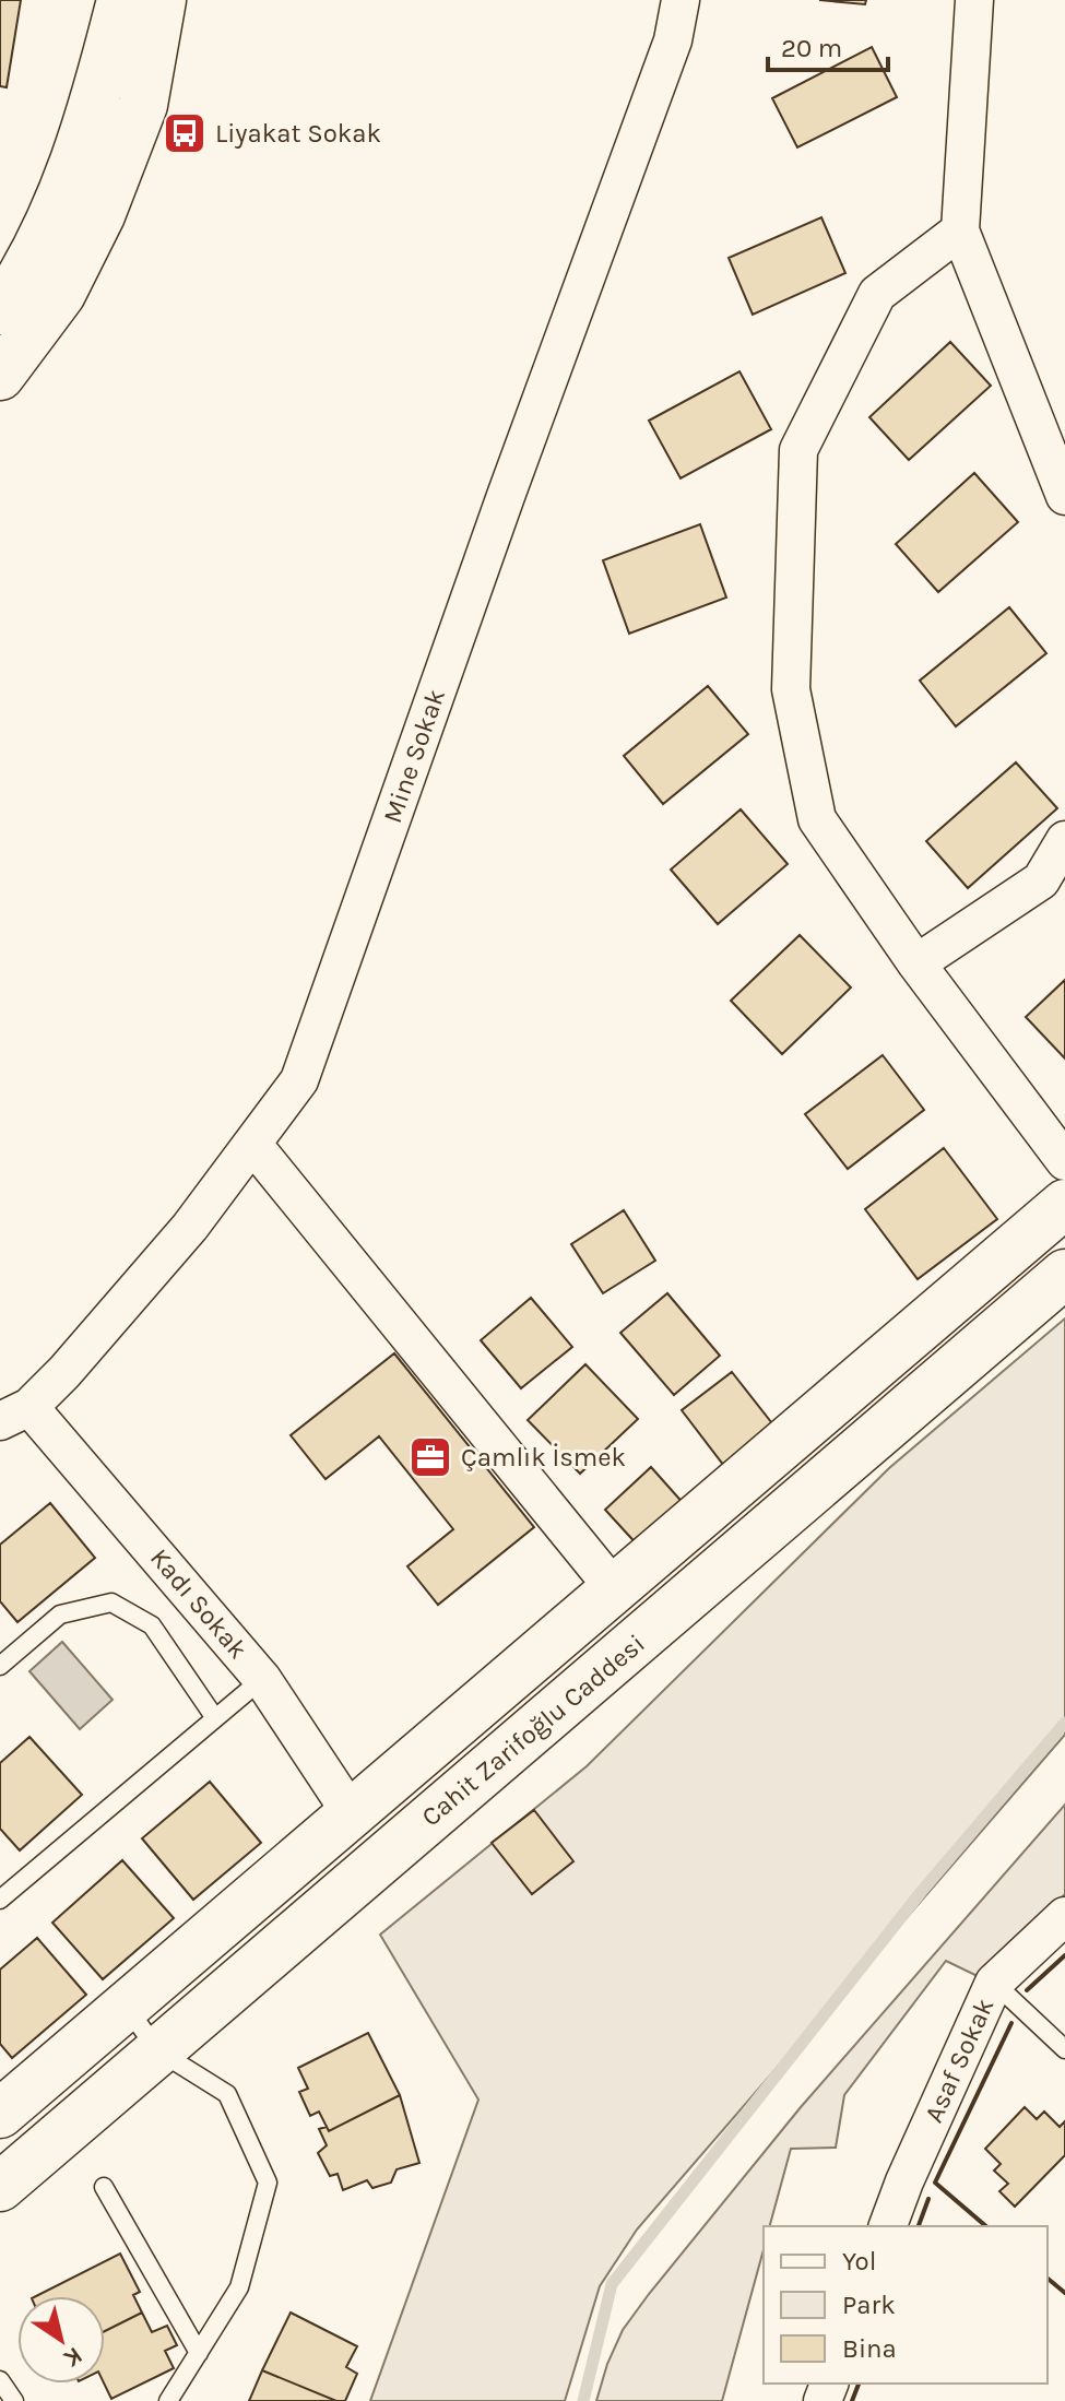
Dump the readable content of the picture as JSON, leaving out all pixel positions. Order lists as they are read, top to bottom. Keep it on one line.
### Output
{"streets":{"main road":["Cahit Zarifoğlu Caddesi"],"street":["Mine Sokak","Kadı Sokak","Asaf Sokak"]},"crossings":[["Mine Sokak","Kadı Sokak"],["Kadı Sokak","Cahit Zarifoğlu Caddesi"]],"places":{"bus stop":["Liyakat Sokak"],"office":["Çamlık İsmek"]},"legend":["Yol","Park","Bina"],"scale_bar":"20 m","north":"bottom right"}
